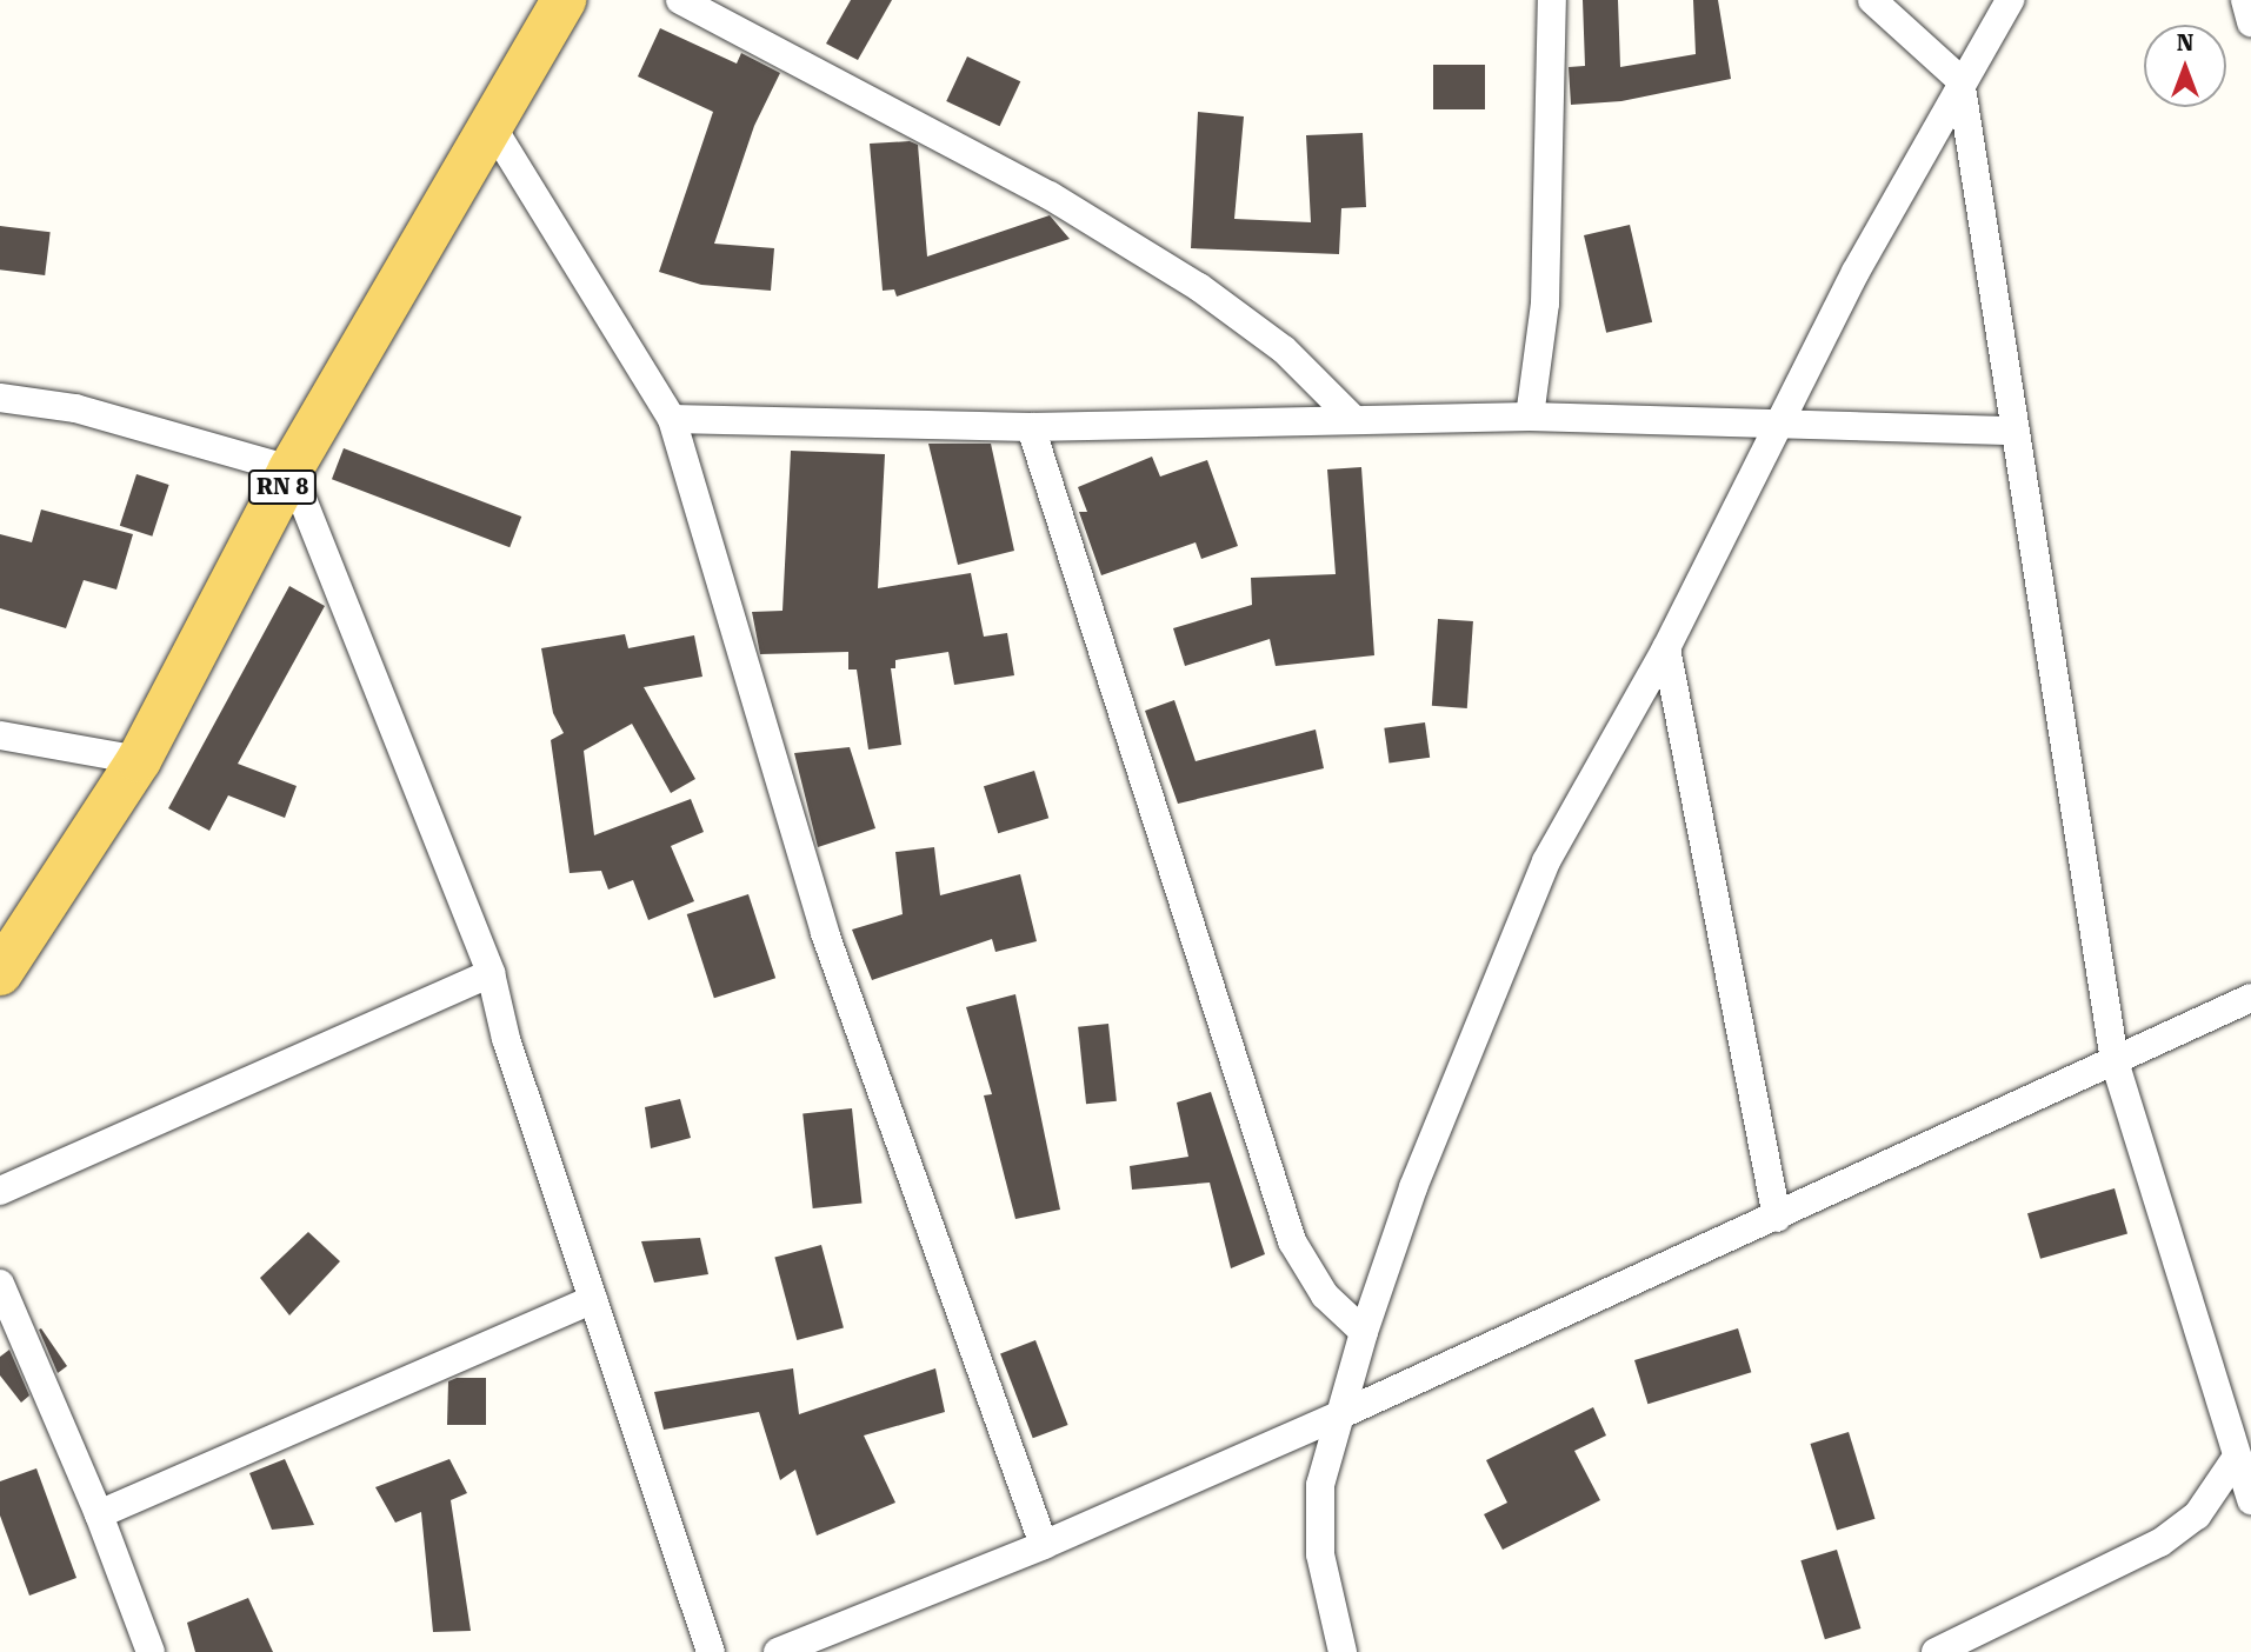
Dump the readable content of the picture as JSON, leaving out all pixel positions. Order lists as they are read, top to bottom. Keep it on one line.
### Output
{"streets":{"main road":["RN 8"]},"north":"top"}
